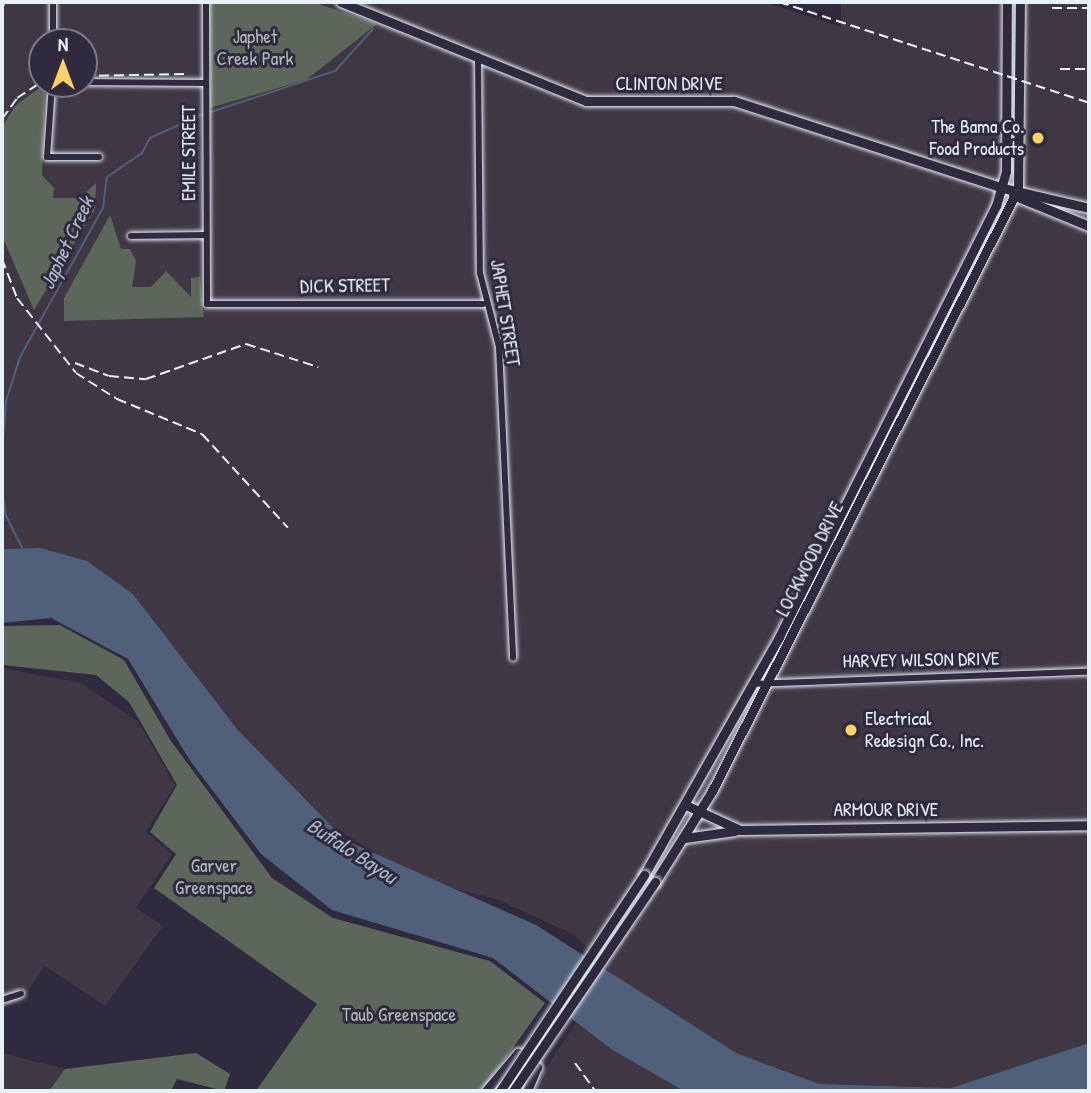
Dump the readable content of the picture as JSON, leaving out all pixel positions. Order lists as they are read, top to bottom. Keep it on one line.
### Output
{"streets":{"main road":["CLINTON DRIVE","LOCKWOOD DRIVE","ARMOUR DRIVE"],"street":["EMILE STREET","DICK STREET","JAPHET STREET","HARVEY WILSON DRIVE"]},"crossings":[["CLINTON DRIVE","JAPHET STREET"],["CLINTON DRIVE","LOCKWOOD DRIVE"],["EMILE STREET","DICK STREET"],["DICK STREET","JAPHET STREET"],["LOCKWOOD DRIVE","HARVEY WILSON DRIVE"],["LOCKWOOD DRIVE","ARMOUR DRIVE"]],"water":["Japhet Creek","Buffalo Bayou"],"parks":["Japhet Creek Park","Garver Greenspace","Taub Greenspace"],"places":["The Bama Co. Food Products","Electrical Redesign Co., Inc."],"north":"top"}
